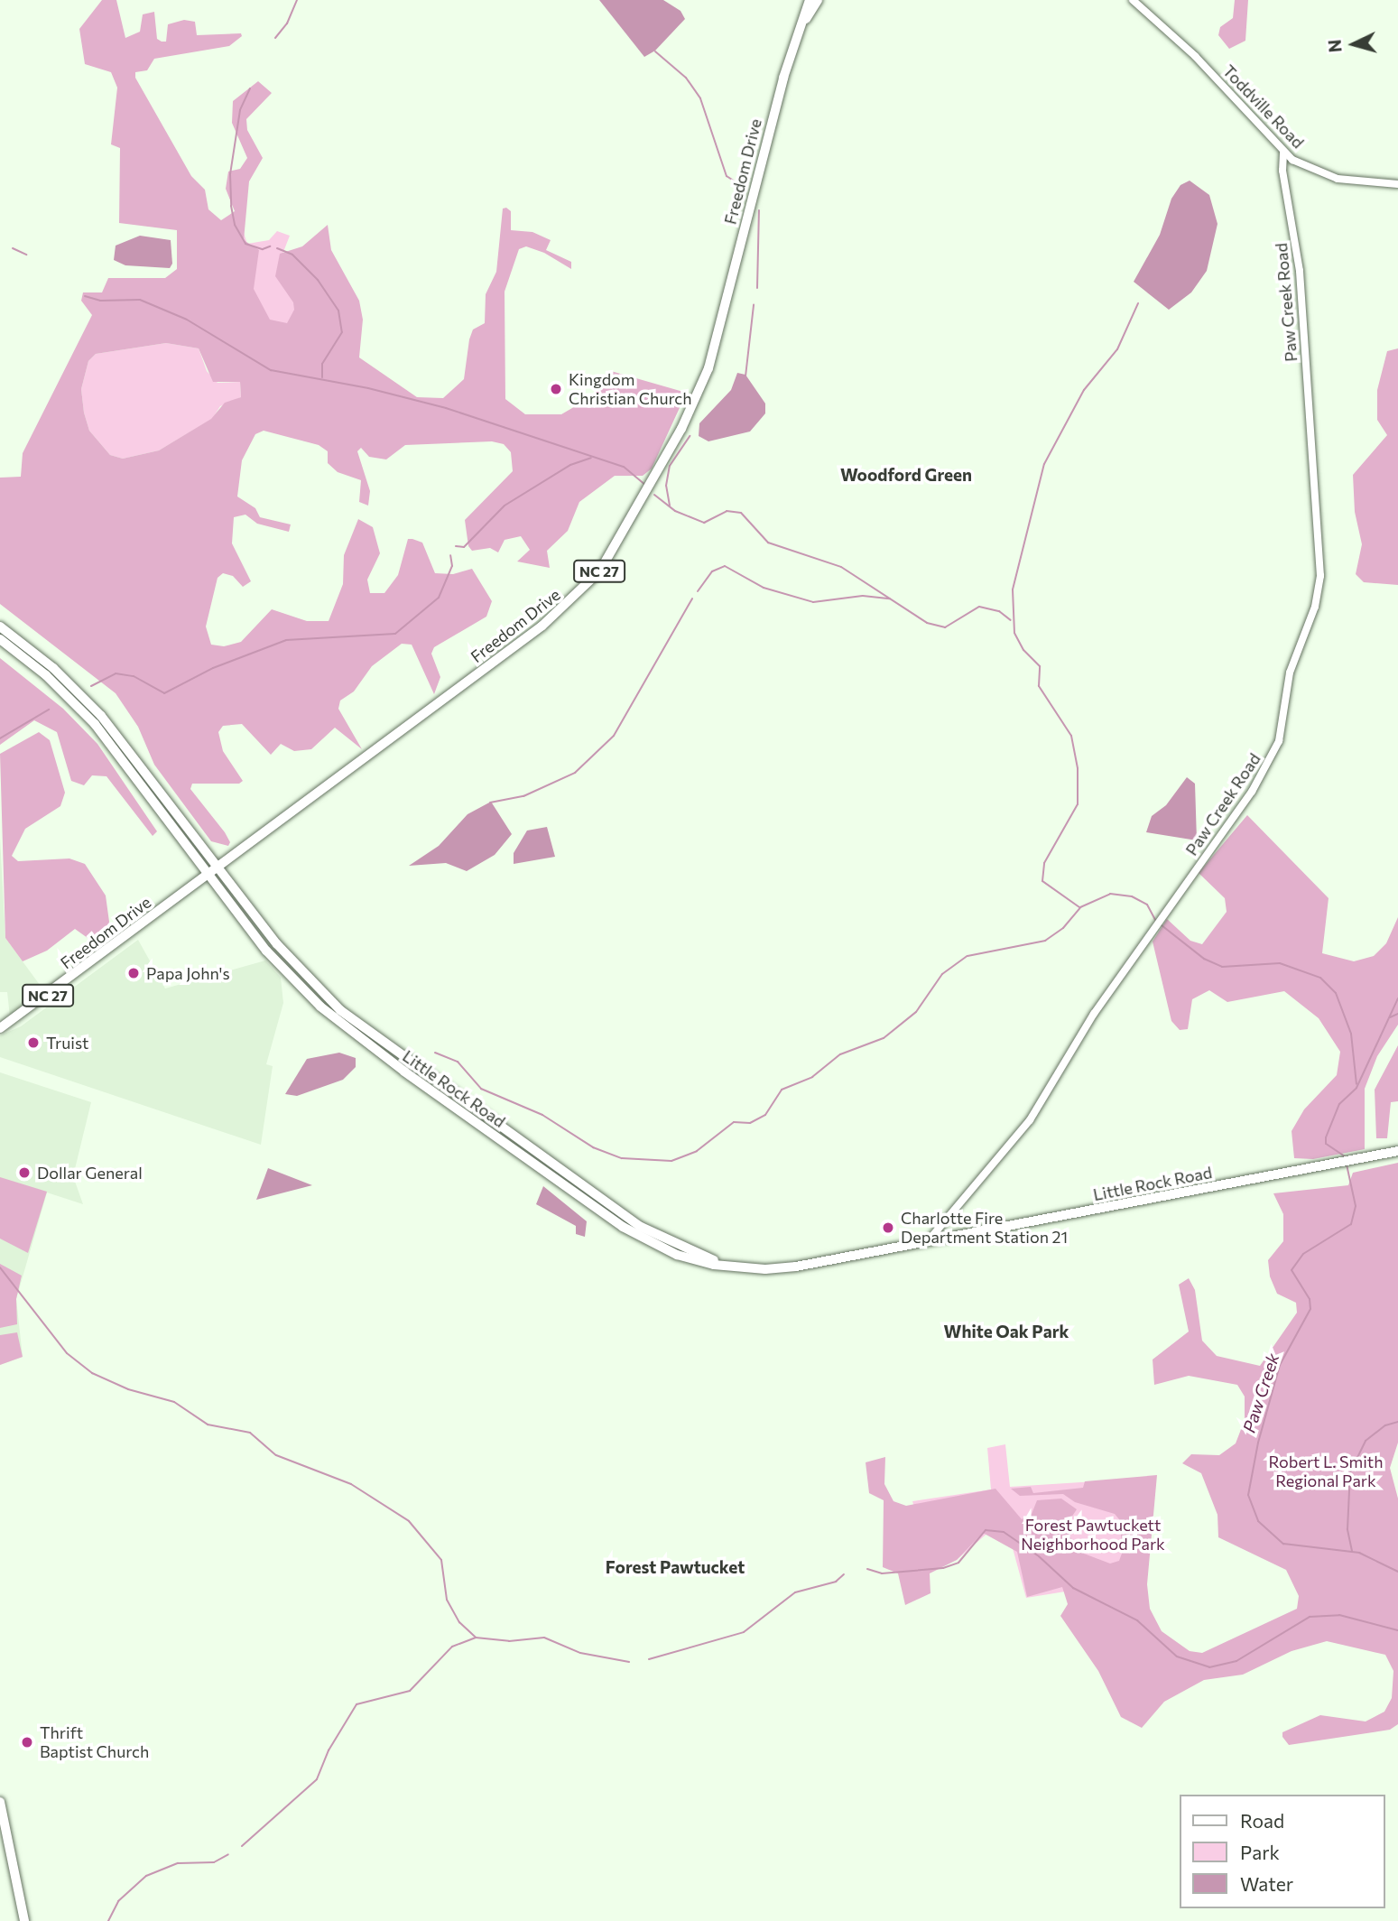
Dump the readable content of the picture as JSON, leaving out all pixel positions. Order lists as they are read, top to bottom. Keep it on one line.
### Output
{"streets":{"main road":["Freedom Drive","NC 27","Little Rock Road"],"street":["Toddville Road","Paw Creek Road"]},"crossings":[["Toddville Road","Paw Creek Road"],["Freedom Drive","Little Rock Road"],["Paw Creek Road","Little Rock Road"]],"districts":["Woodford Green","White Oak Park","Forest Pawtucket"],"water":["Paw Creek"],"parks":["Robert L. Smith Regional Park","Forest Pawtuckett Neighborhood Park"],"places":["Kingdom Christian Church","Papa John's","Truist","Dollar General","Charlotte Fire Department Station 21","Thrift Baptist Church"],"legend":["Road","Park","Water"],"north":"left"}
